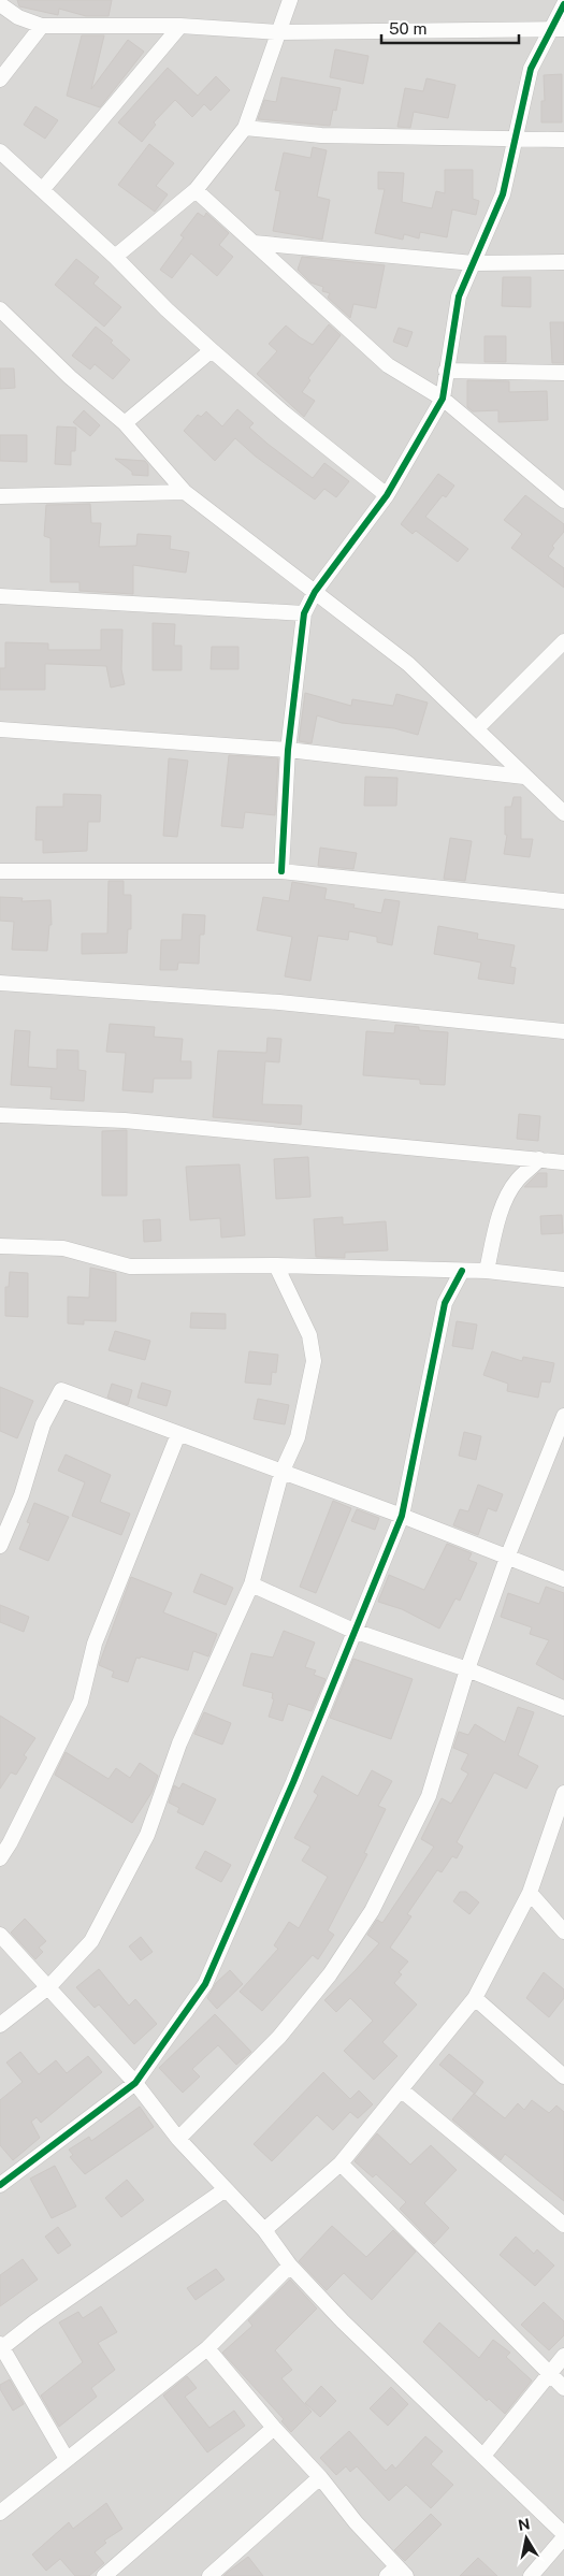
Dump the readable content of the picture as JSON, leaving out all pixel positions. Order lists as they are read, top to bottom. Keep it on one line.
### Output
{"scale_bar":"50 m","north":"top"}
